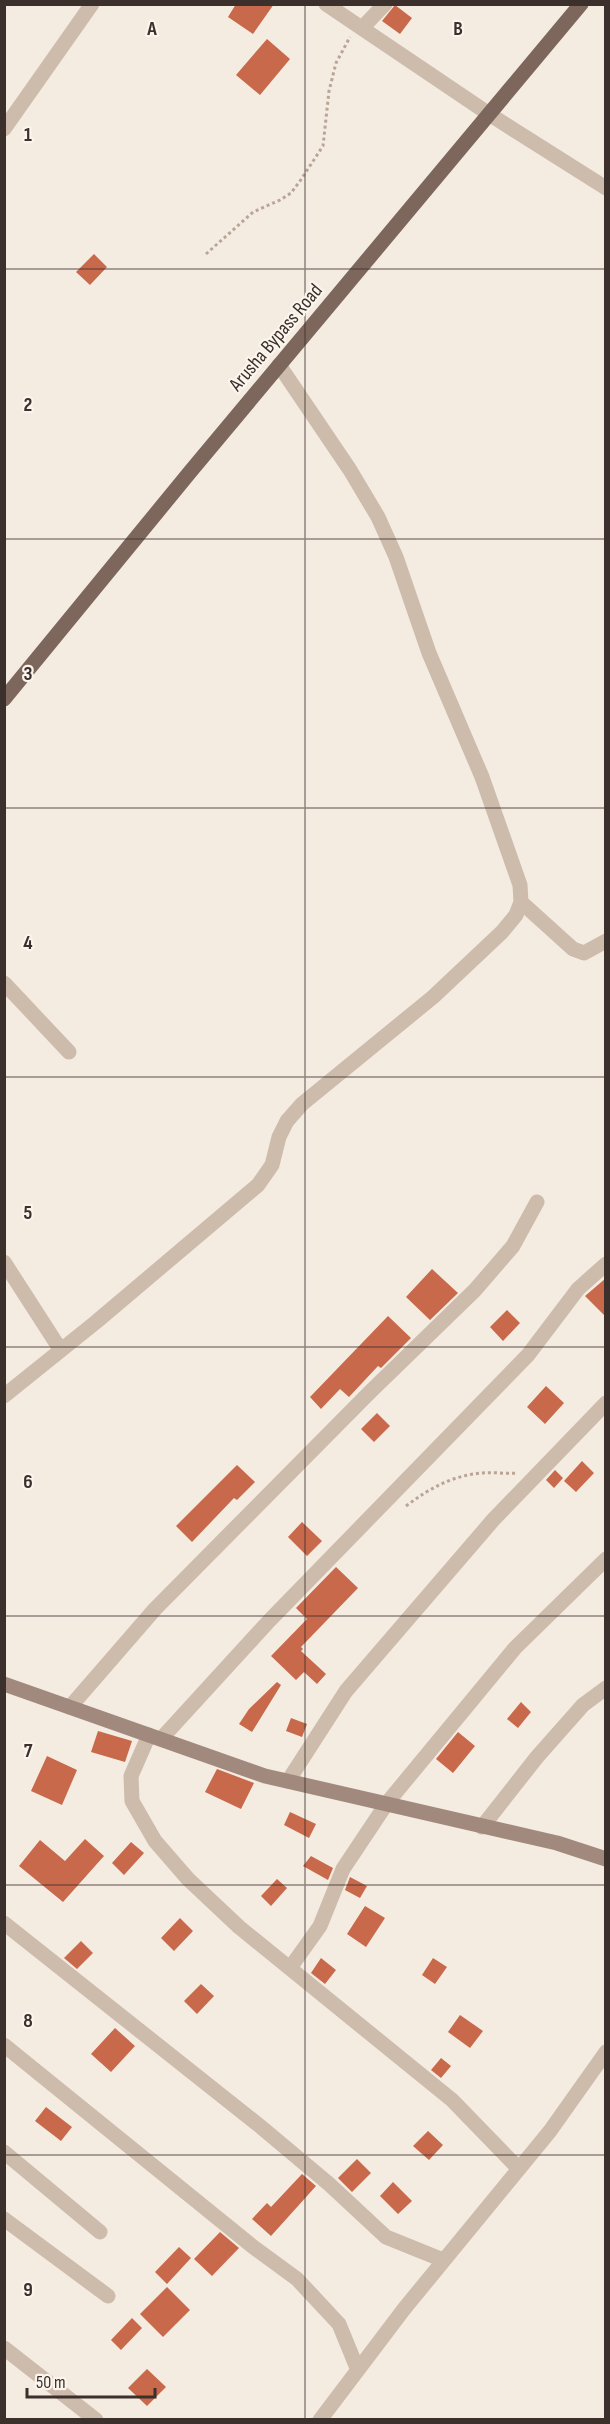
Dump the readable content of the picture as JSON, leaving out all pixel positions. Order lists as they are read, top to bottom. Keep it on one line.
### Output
{"streets":{"main road":["Arusha Bypass Road"]},"scale_bar":"50 m","grid":{"columns":["A","B"],"rows":["1","2","3","4","5","6","7","8","9"]}}
